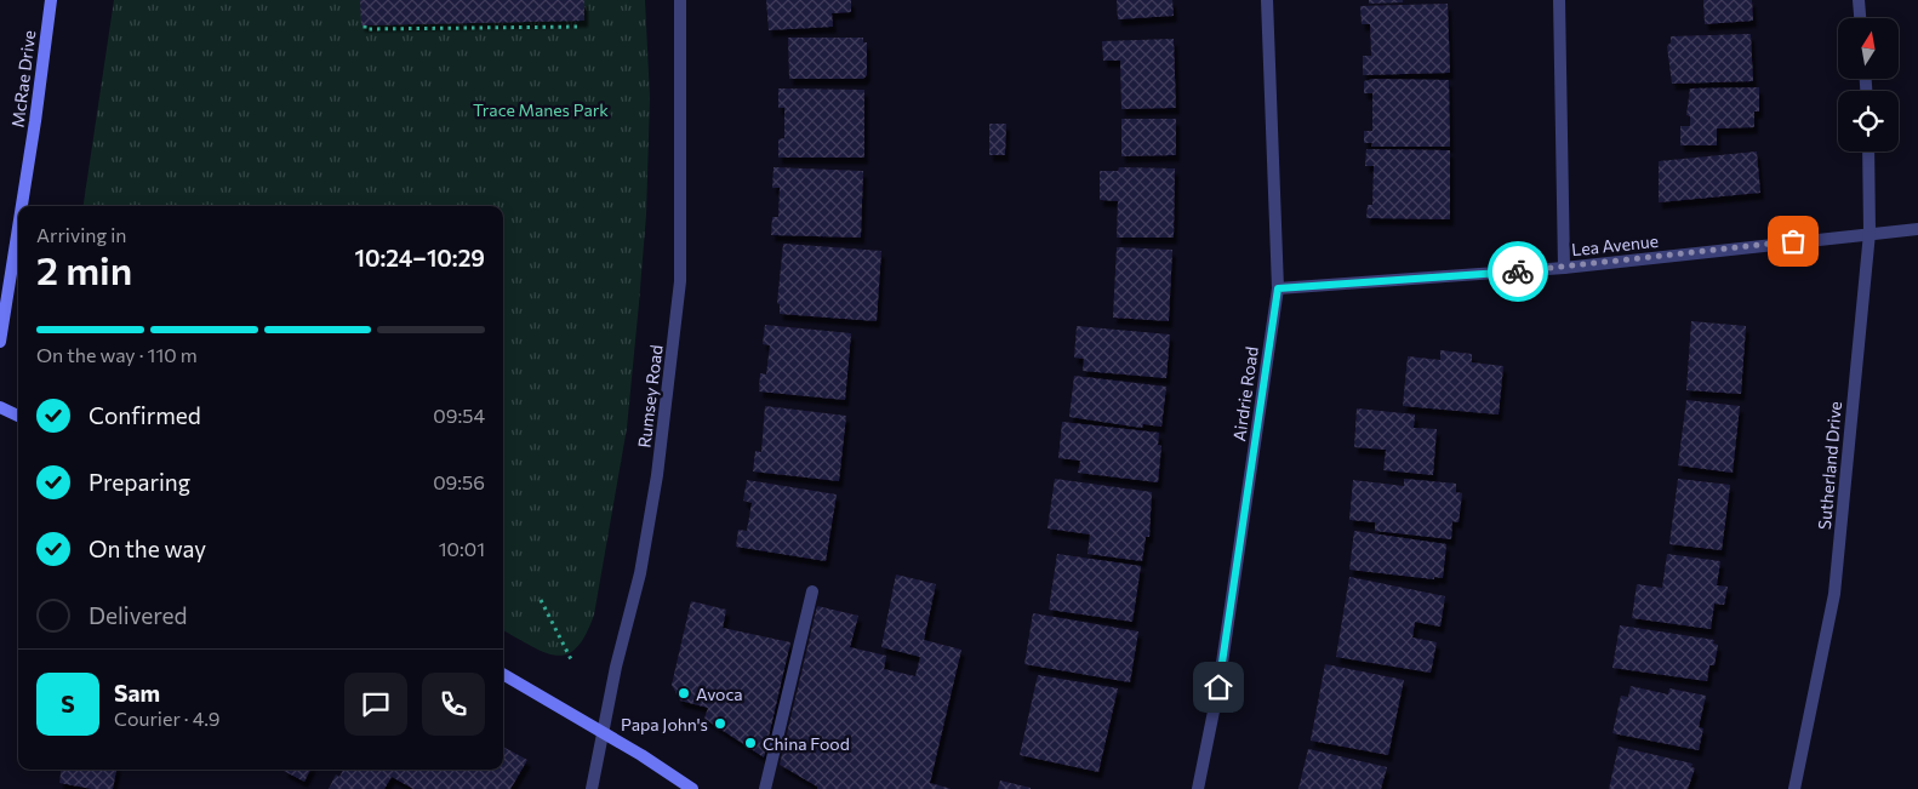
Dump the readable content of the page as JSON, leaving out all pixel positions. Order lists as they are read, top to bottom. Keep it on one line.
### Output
{"streets":{"street":["McRae Drive","Lea Avenue","Airdrie Road","Rumsey Road","Sutherland Drive"]},"crossings":[["Lea Avenue","Airdrie Road"],["Lea Avenue","Sutherland Drive"]],"parks":["Trace Manes Park"],"places":["Avoca","Papa John's","China Food"],"north":"top","page":{"heading":["2 min","Arriving in","10:24–10:29"],"panel":["Sam","Courier · 4.9"],"bar":"On the way · 110 m","list":[["Confirmed","09:54"],["Preparing","09:56"],["On the way","10:01"],"Delivered"],"round":"S"}}
